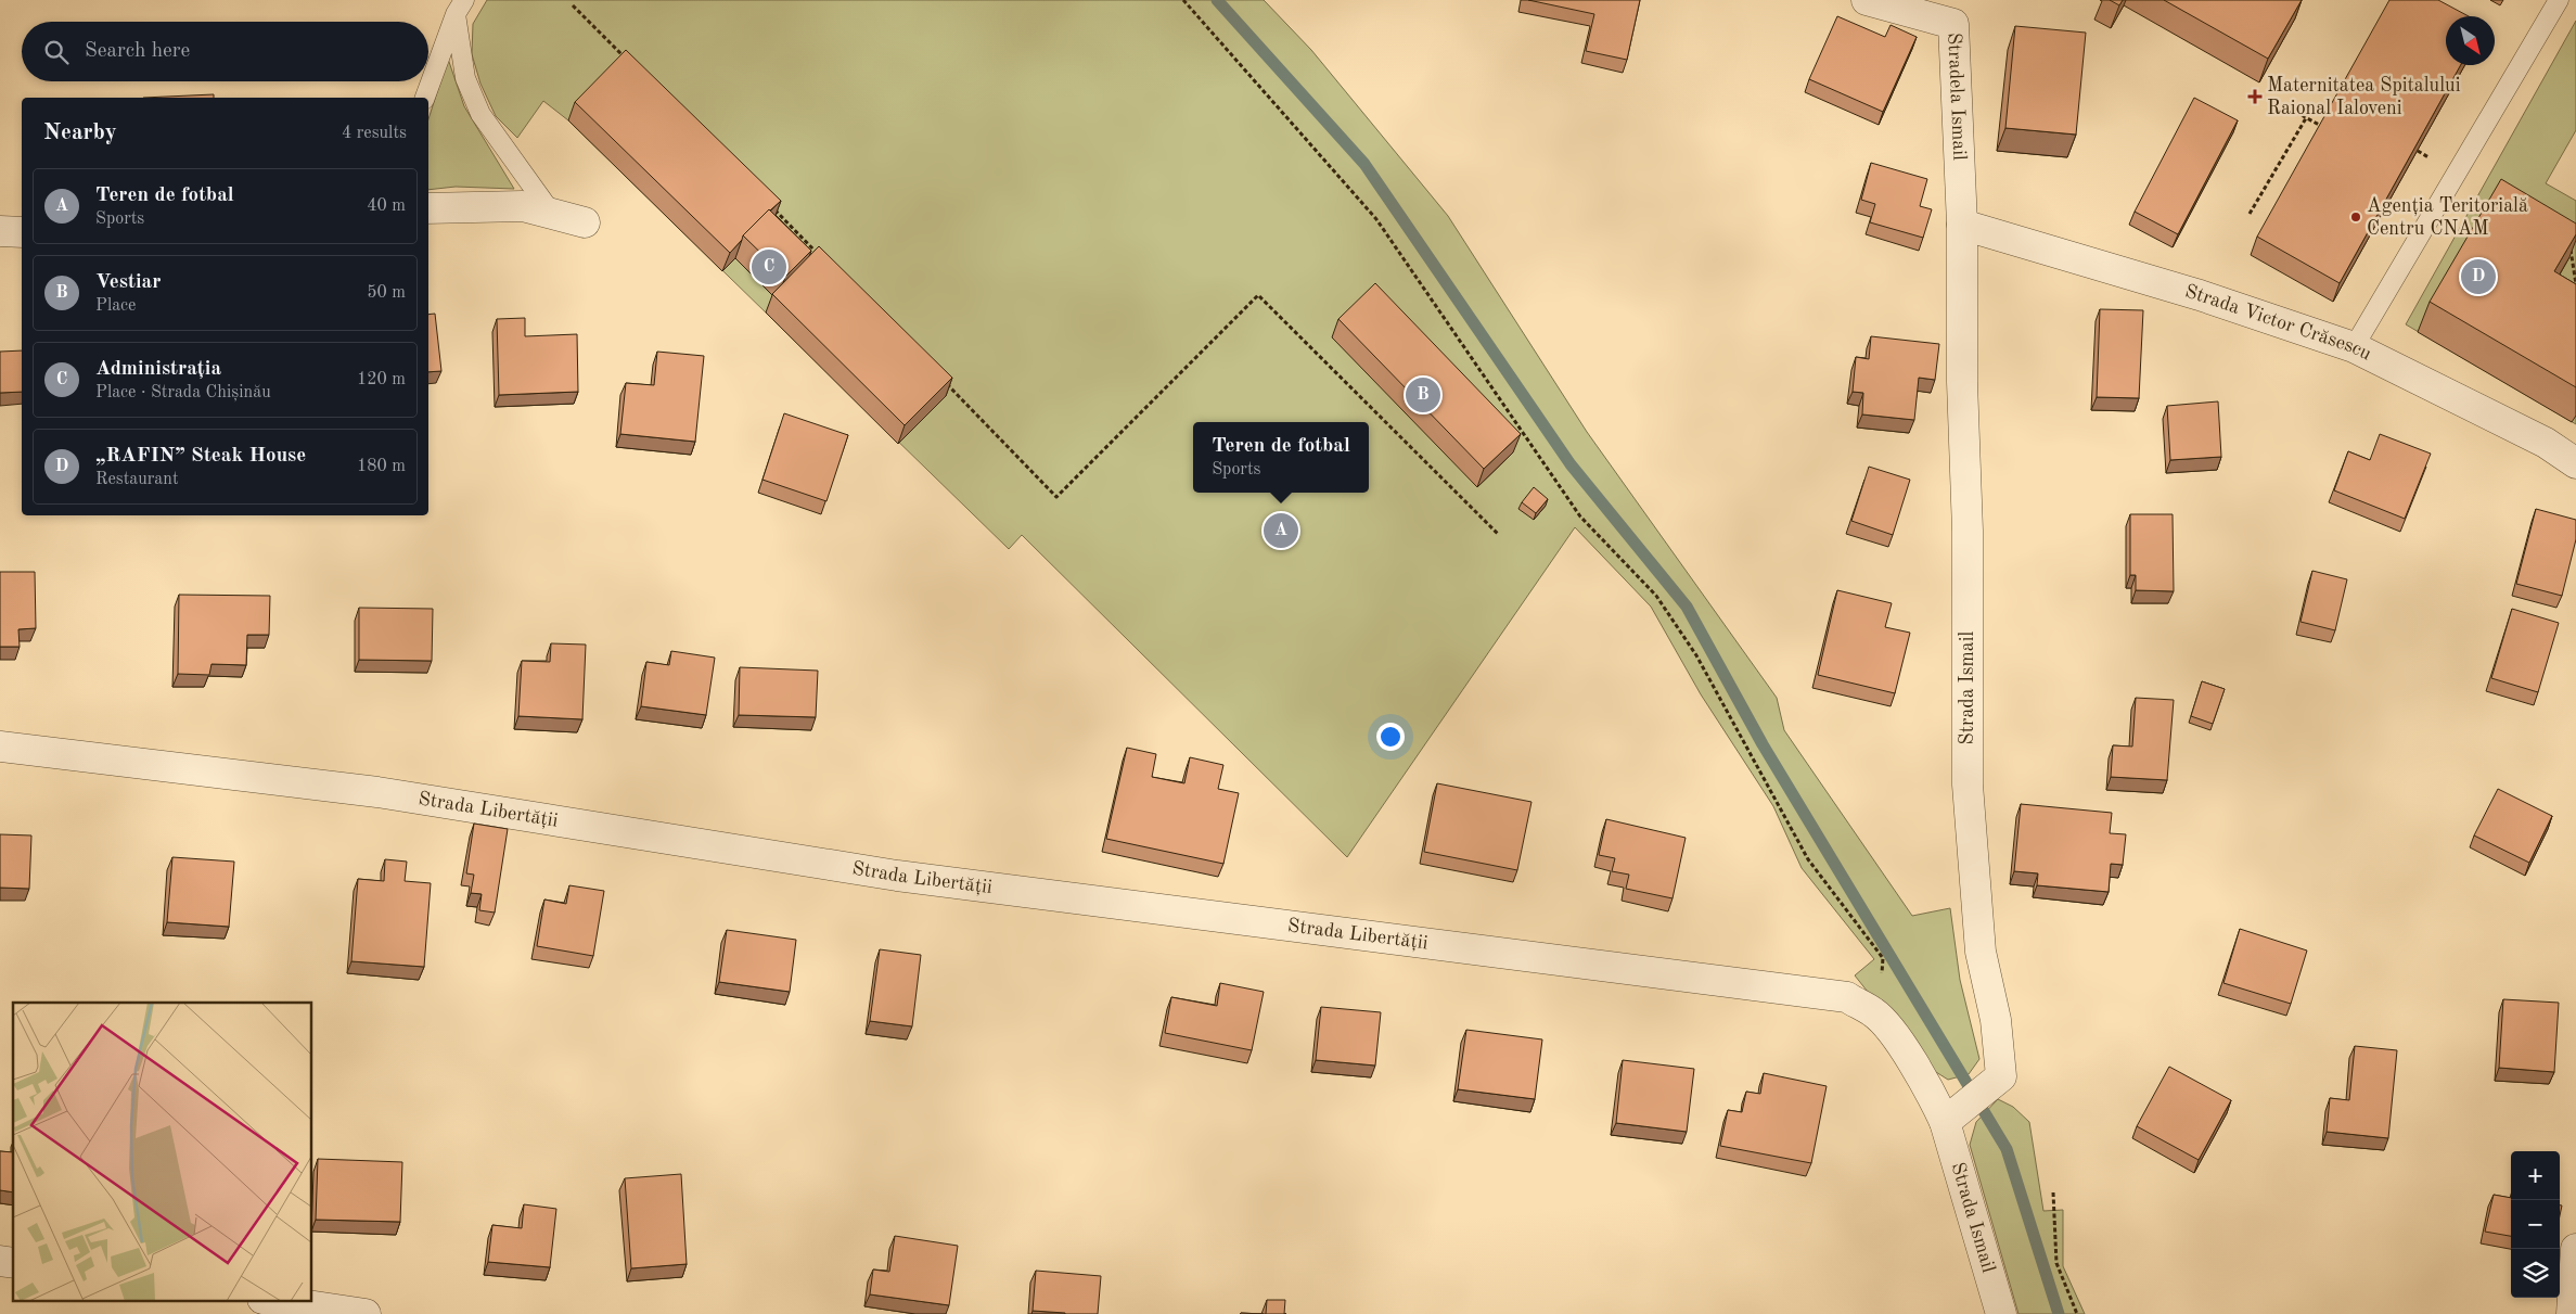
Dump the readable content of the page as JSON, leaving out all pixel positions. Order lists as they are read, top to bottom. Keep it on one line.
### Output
{"streets":{"street":["Stradela Ismail","Strada Victor Crăsescu","Strada Ismail","Strada Libertății"]},"crossings":[["Stradela Ismail","Strada Victor Crăsescu"],["Stradela Ismail","Strada Ismail"],["Strada Victor Crăsescu","Strada Ismail"],["Strada Ismail","Strada Libertății"]],"places":{"health":["Maternitatea Spitalului Raional Ialoveni"],"other":["Agenția Teritorială Centru CNAM"]},"north":"bottom right","page":{"search":"Search here","heading":["Nearby","4 results"],"list":[{"mark":"A","name":"Teren de fotbal","note":"Sports","value":"40 m"},{"mark":"B","name":"Vestiar","note":"Place","value":"50 m"},{"mark":"C","name":"Administrația","note":"Place · Strada Chișinău","value":"120 m"},{"mark":"D","name":"„RAFIN” Steak House","note":"Restaurant","value":"180 m"}],"pins":["C","D","B","A"],"popup":["Teren de fotbal","Sports"],"map_buttons":["+","−"]}}
